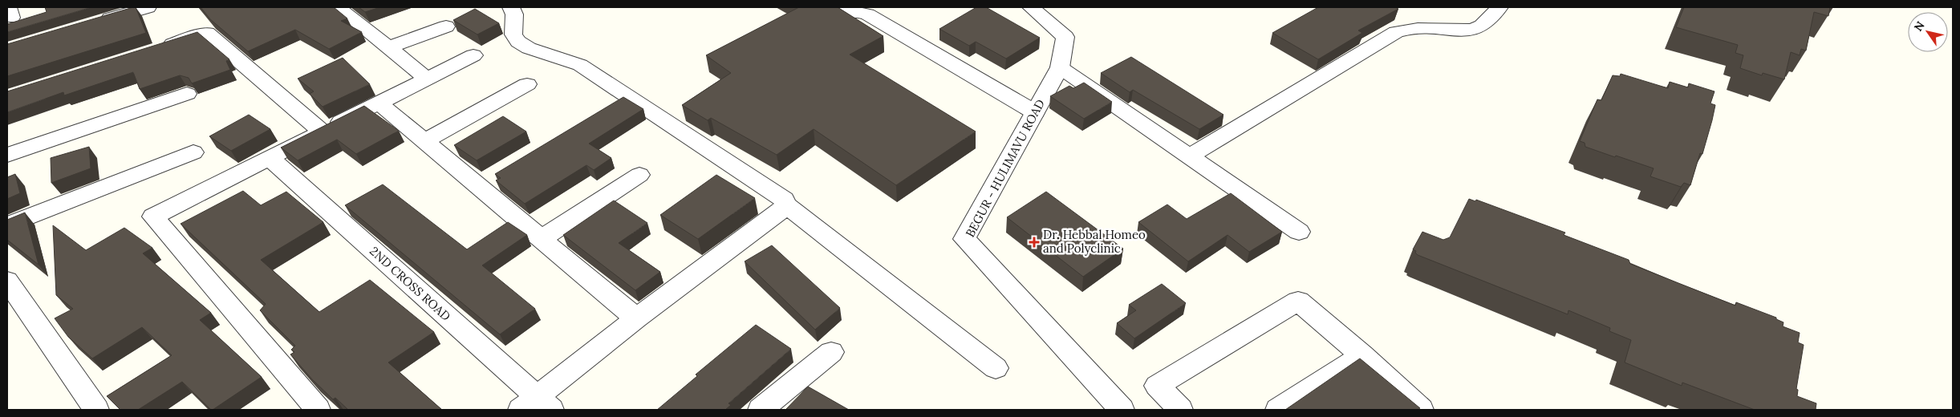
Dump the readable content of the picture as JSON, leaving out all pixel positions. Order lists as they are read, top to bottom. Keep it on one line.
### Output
{"streets":{"street":["BEGUR - HULIMAVU ROAD","2ND CROSS ROAD"]},"places":{"health":["Dr. Hebbal Homeo and Polyclinic"]},"north":"top left"}
